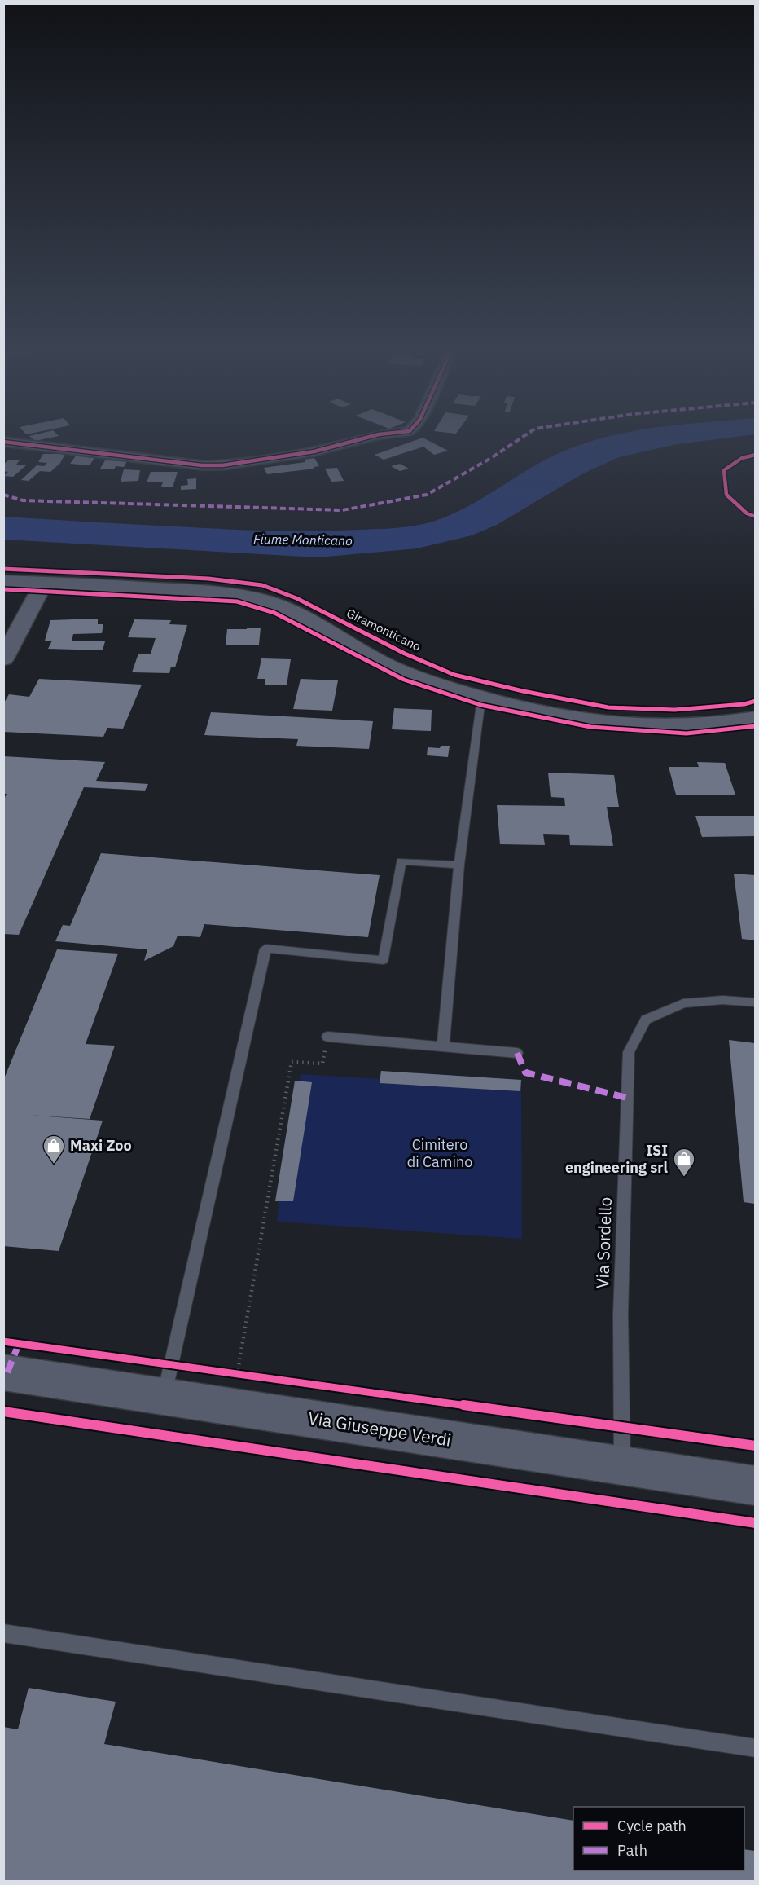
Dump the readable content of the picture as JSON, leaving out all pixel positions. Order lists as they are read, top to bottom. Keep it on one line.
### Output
{"streets":{"street":["Via Giuseppe Verdi"],"lane":["Via Sordello"],"cycle path":["Giramonticano"]},"crossings":[["Via Sordello","Via Giuseppe Verdi"]],"water":["Fiume Monticano"],"parks":["Cimitero di Camino"],"places":{"shop":["Maxi Zoo","ISI engineering srl"]},"legend":["Cycle path","Path"]}
